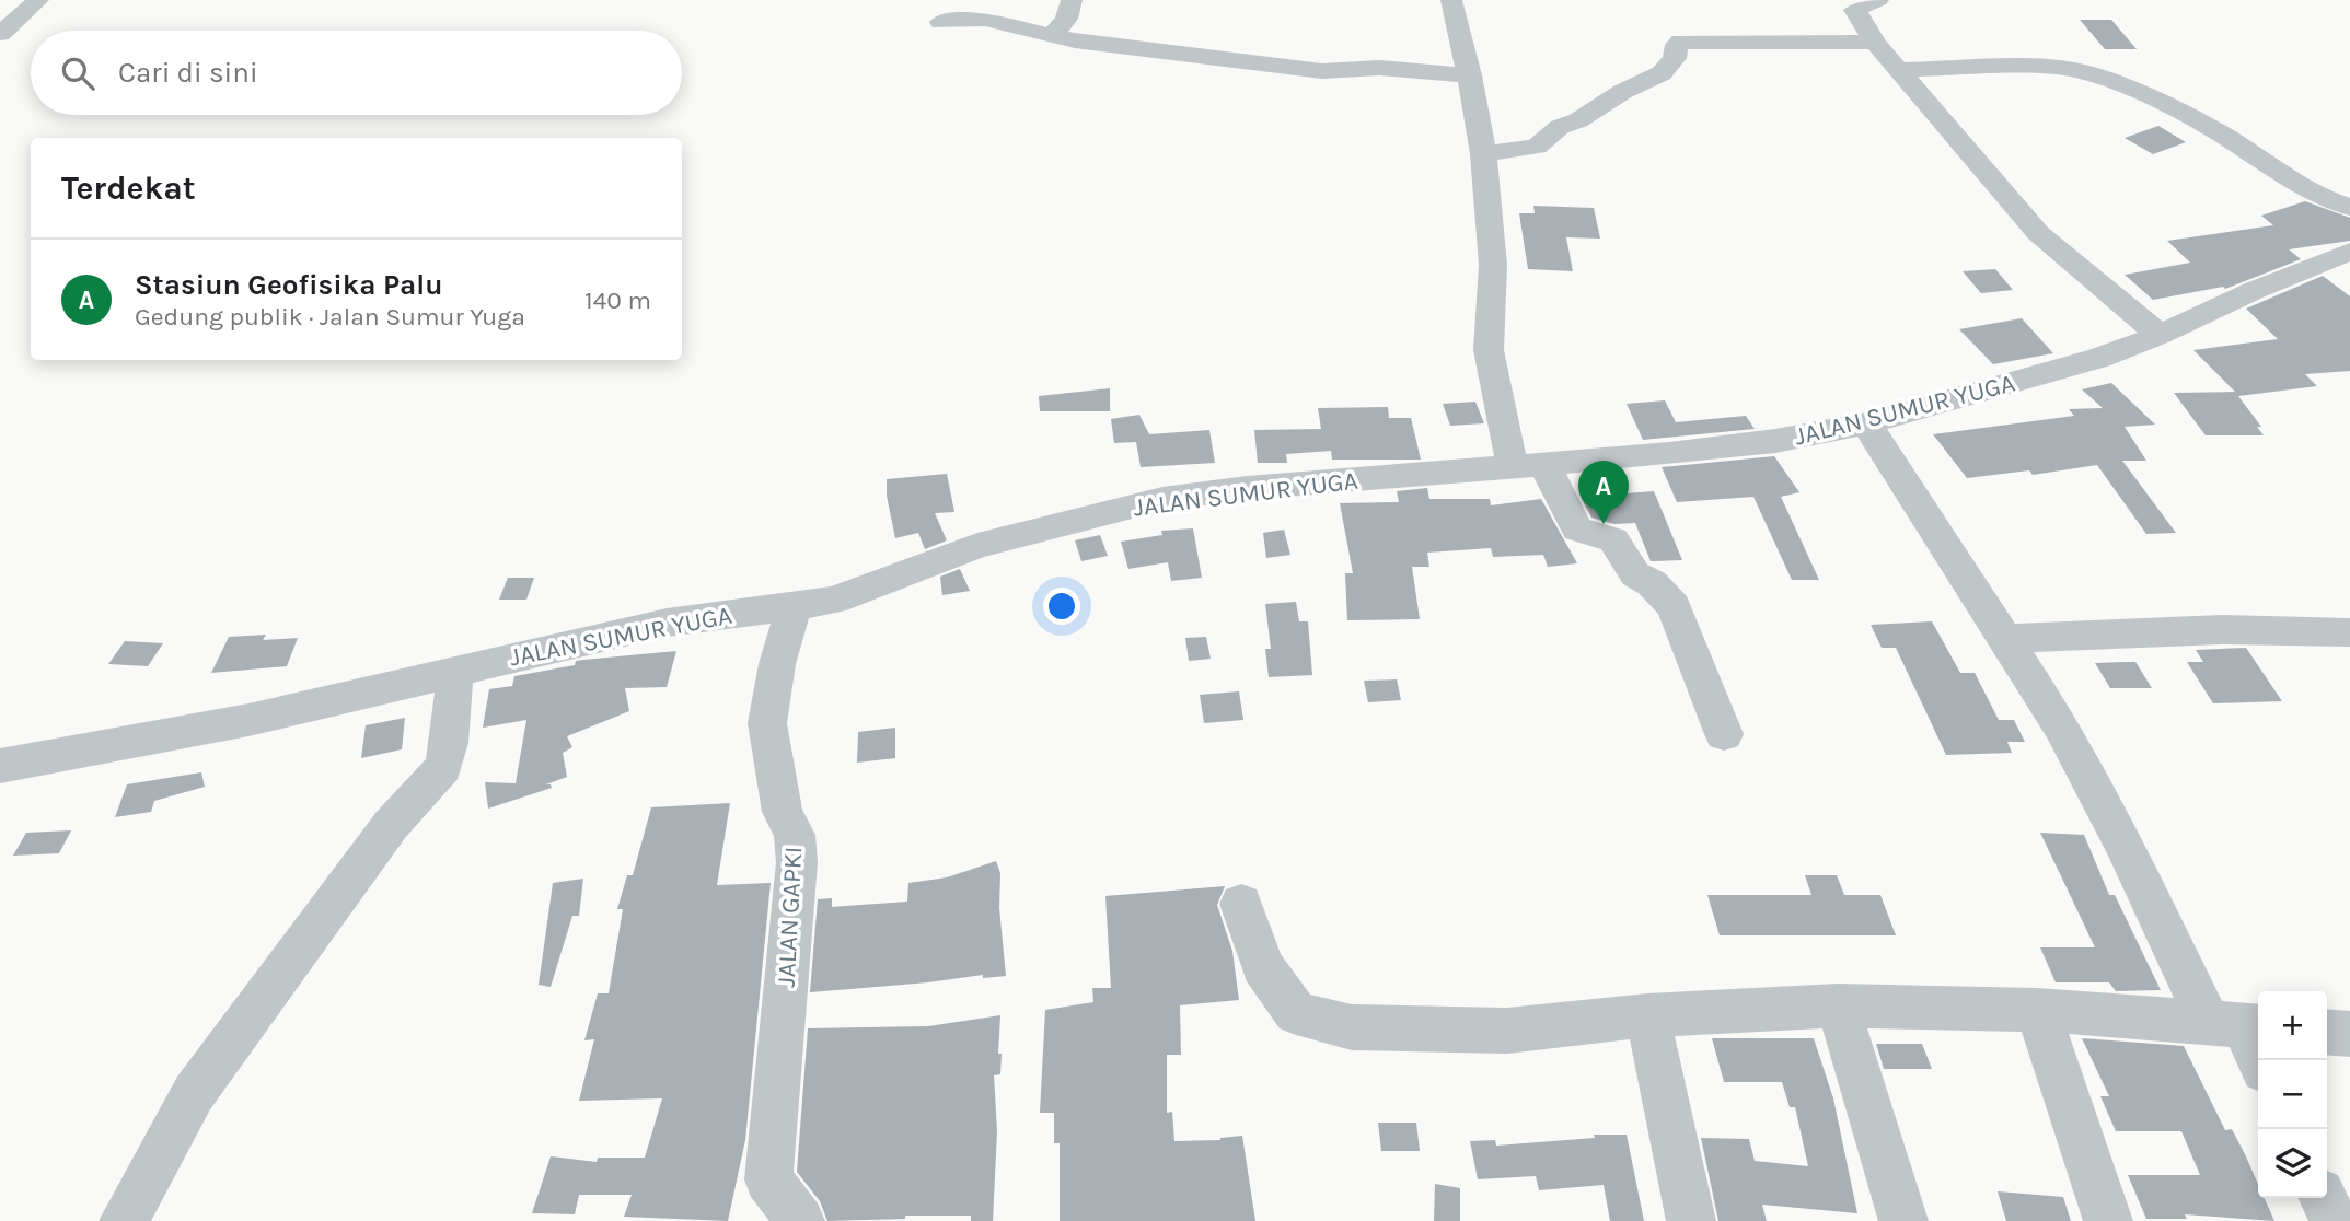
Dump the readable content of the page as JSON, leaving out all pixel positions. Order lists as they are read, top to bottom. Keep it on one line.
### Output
{"streets":{"street":["JALAN SUMUR YUGA","JALAN GAPKI"]},"crossings":[["JALAN SUMUR YUGA","JALAN GAPKI"]],"page":{"search":"Cari di sini","heading":"Terdekat","list":[{"mark":"A","name":"Stasiun Geofisika Palu","note":"Gedung publik · Jalan Sumur Yuga","value":"140 m"}],"pins":"A","map_buttons":["+","−"]}}
